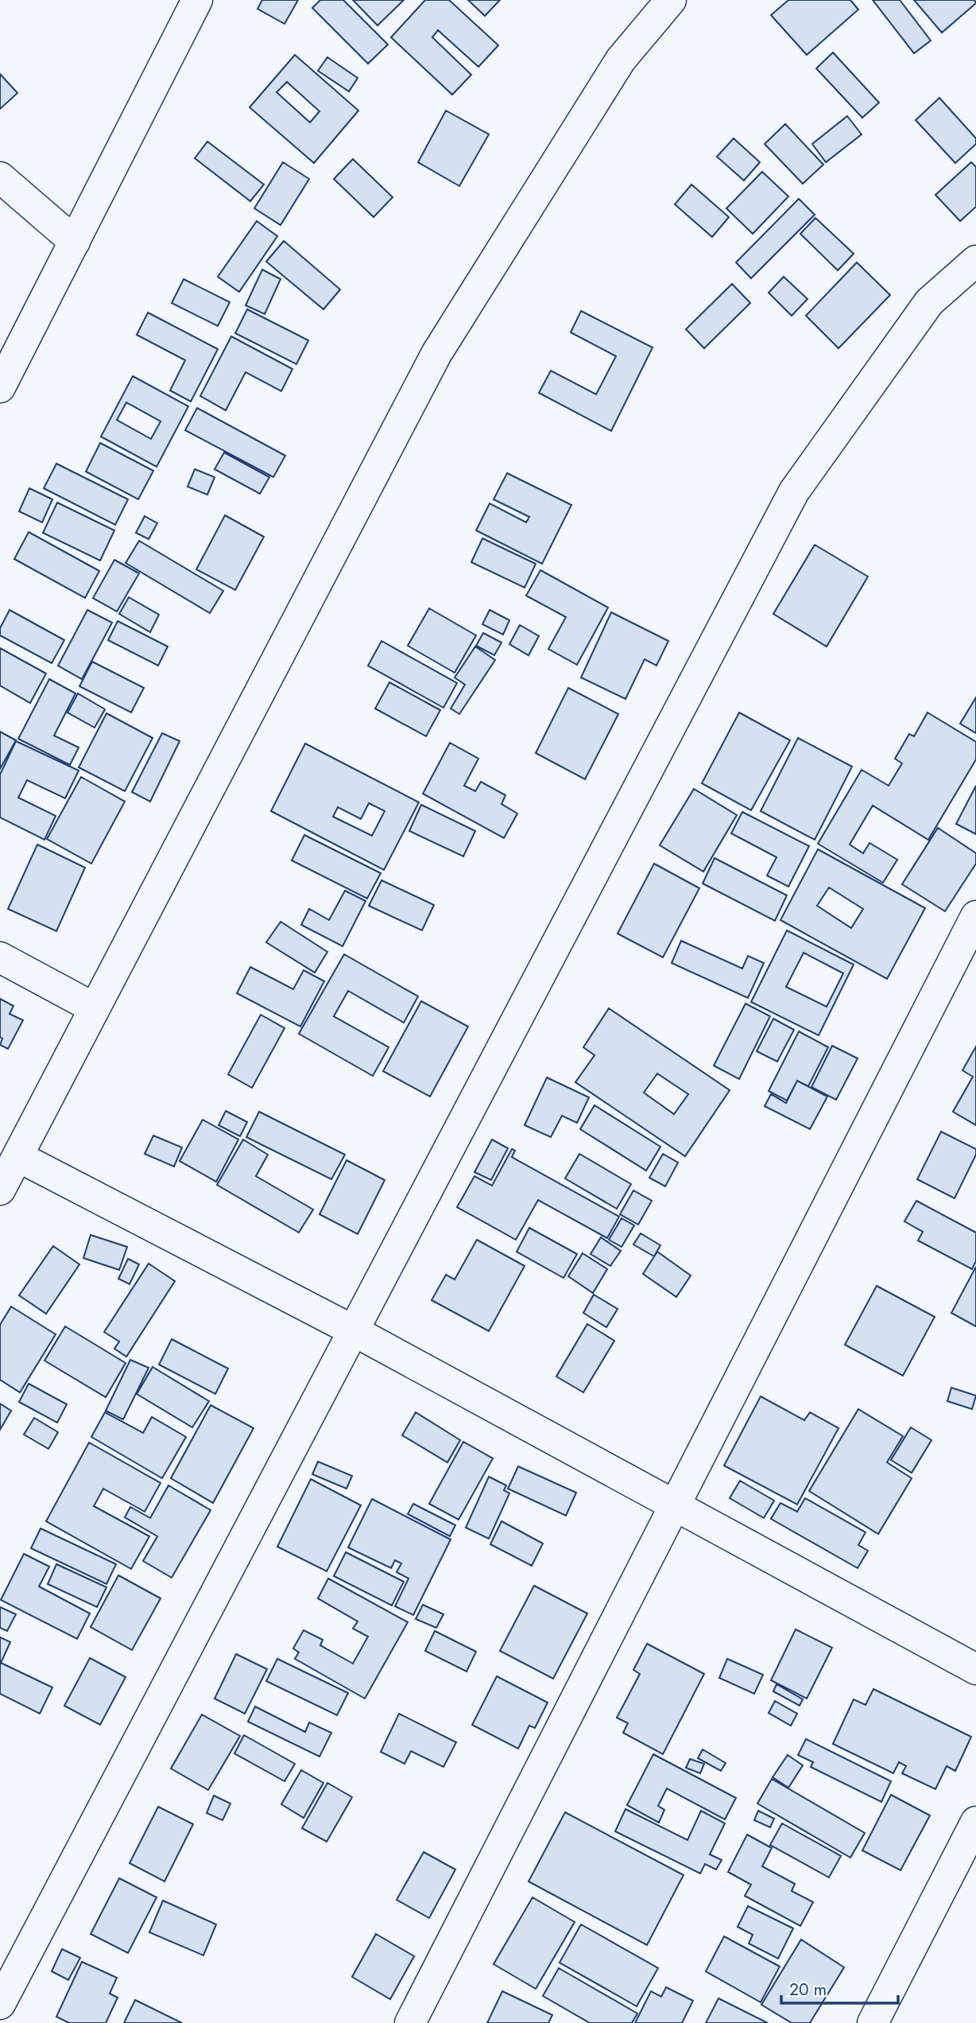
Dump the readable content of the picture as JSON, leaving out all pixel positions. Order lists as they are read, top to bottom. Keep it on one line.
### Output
{"scale_bar":"20 m"}
